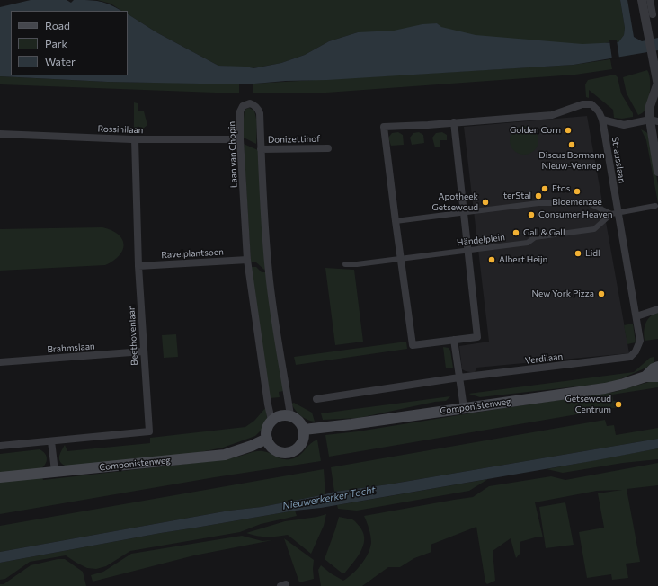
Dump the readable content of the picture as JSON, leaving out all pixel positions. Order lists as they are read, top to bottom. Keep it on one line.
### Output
{"streets":{"main road":["Componistenweg"],"street":["Rossinilaan","Donizettihof","Laan van Chopin","Strausslaan","Händelplein","Ravelplantsoen","Beethovenlaan","Brahmslaan","Verdilaan"]},"crossings":[["Rossinilaan","Laan van Chopin"],["Rossinilaan","Beethovenlaan"],["Donizettihof","Laan van Chopin"],["Laan van Chopin","Ravelplantsoen"],["Laan van Chopin","Componistenweg"],["Strausslaan","Händelplein"],["Strausslaan","Verdilaan"],["Ravelplantsoen","Beethovenlaan"],["Beethovenlaan","Brahmslaan"]],"water":["Nieuwerkerker Tocht"],"places":["Golden Corn","Discus Bormann Nieuw-Vennep","Etos","Bloemenzee","terStal","Apotheek Getsewoud","Consumer Heaven","Gall & Gall","Lidl","Albert Heijn","New York Pizza","Getsewoud Centrum"],"legend":["Road","Park","Water"]}
